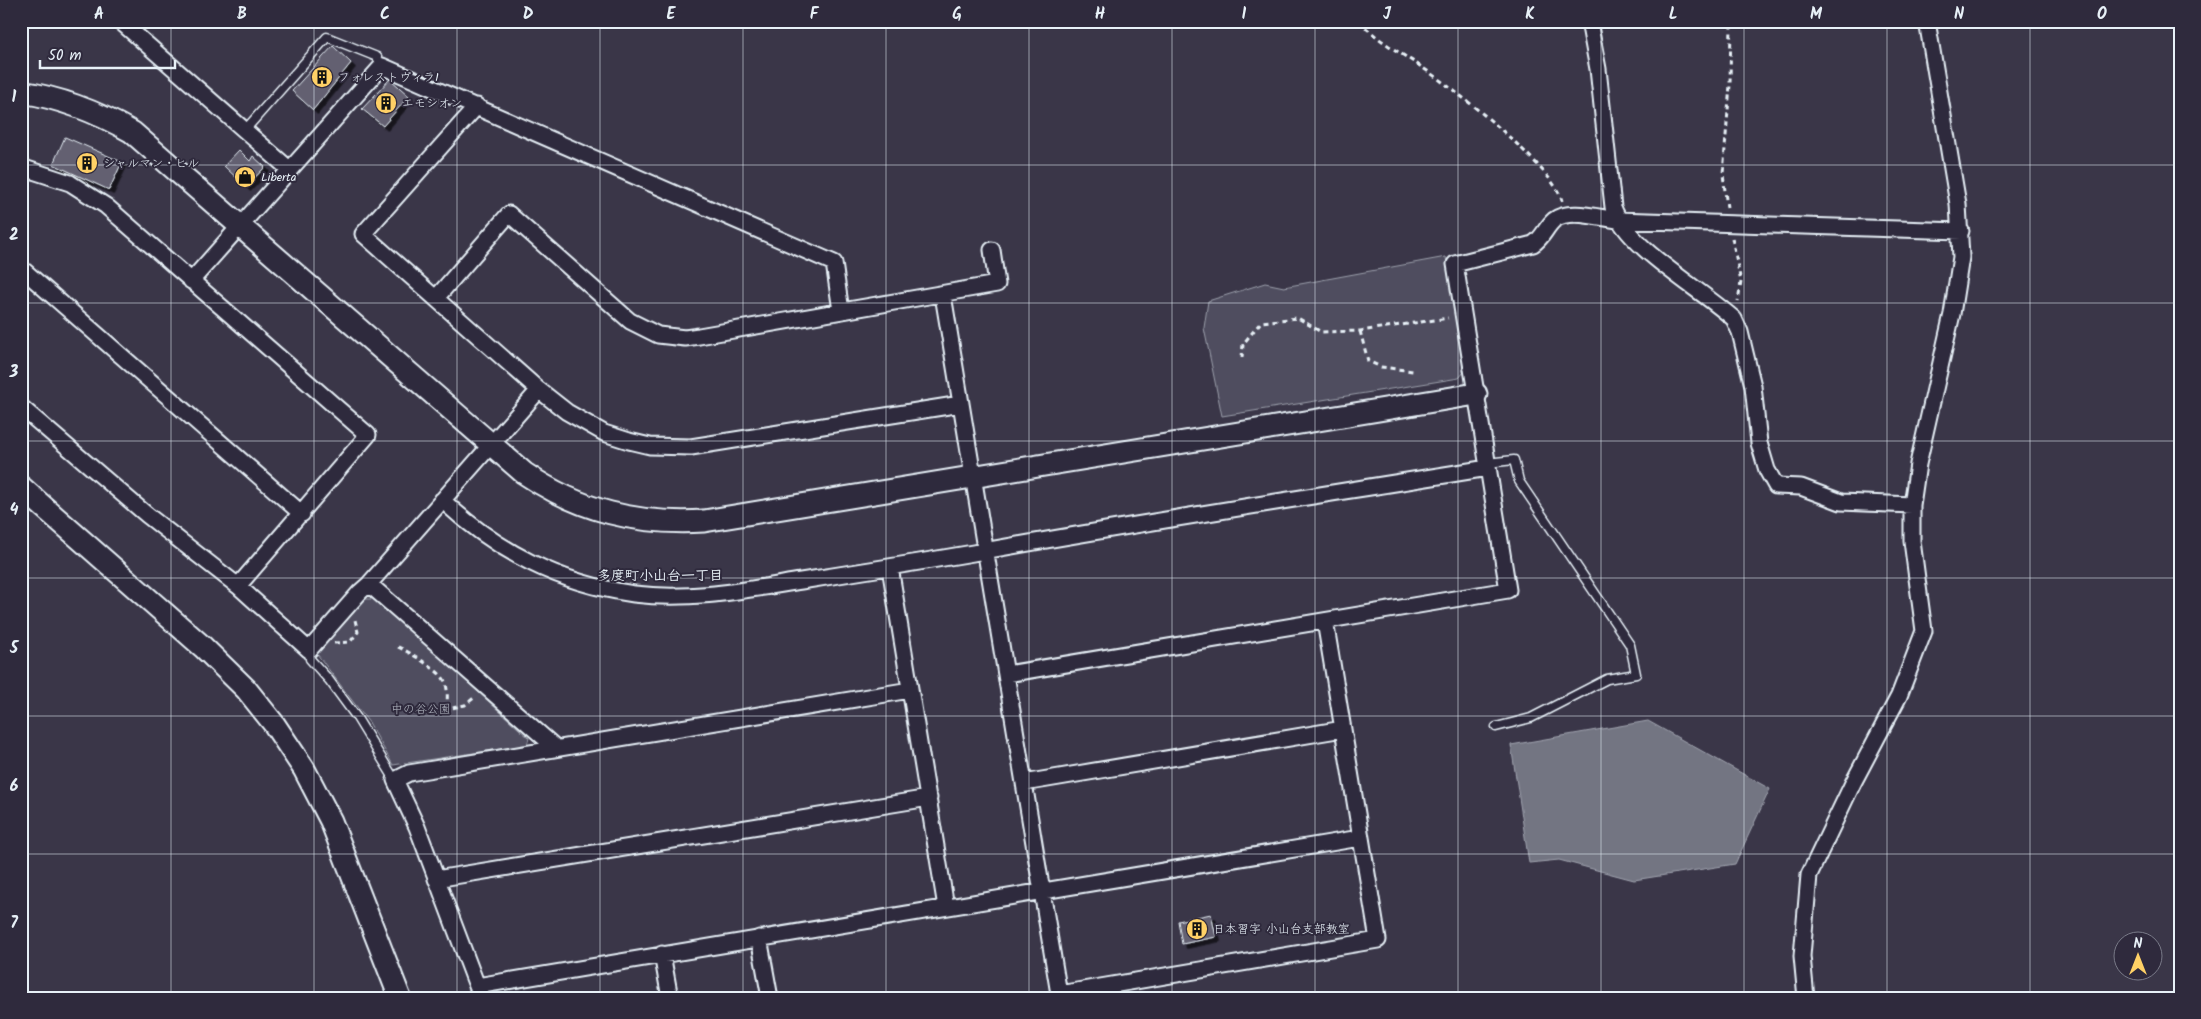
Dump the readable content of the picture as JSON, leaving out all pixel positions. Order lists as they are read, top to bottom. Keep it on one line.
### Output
{"districts":["多度町小山台一丁目"],"parks":["中の谷公園"],"places":{"building":["フォレストヴィラ1","エモシオン","シャルマン・ヒル","日本習字 小山台支部教室"],"shop":["Liberta"]},"scale_bar":"50 m","north":"top","grid":{"columns":["A","B","C","D","E","F","G","H","I","J","K","L","M","N","O"],"rows":["1","2","3","4","5","6","7"]}}
